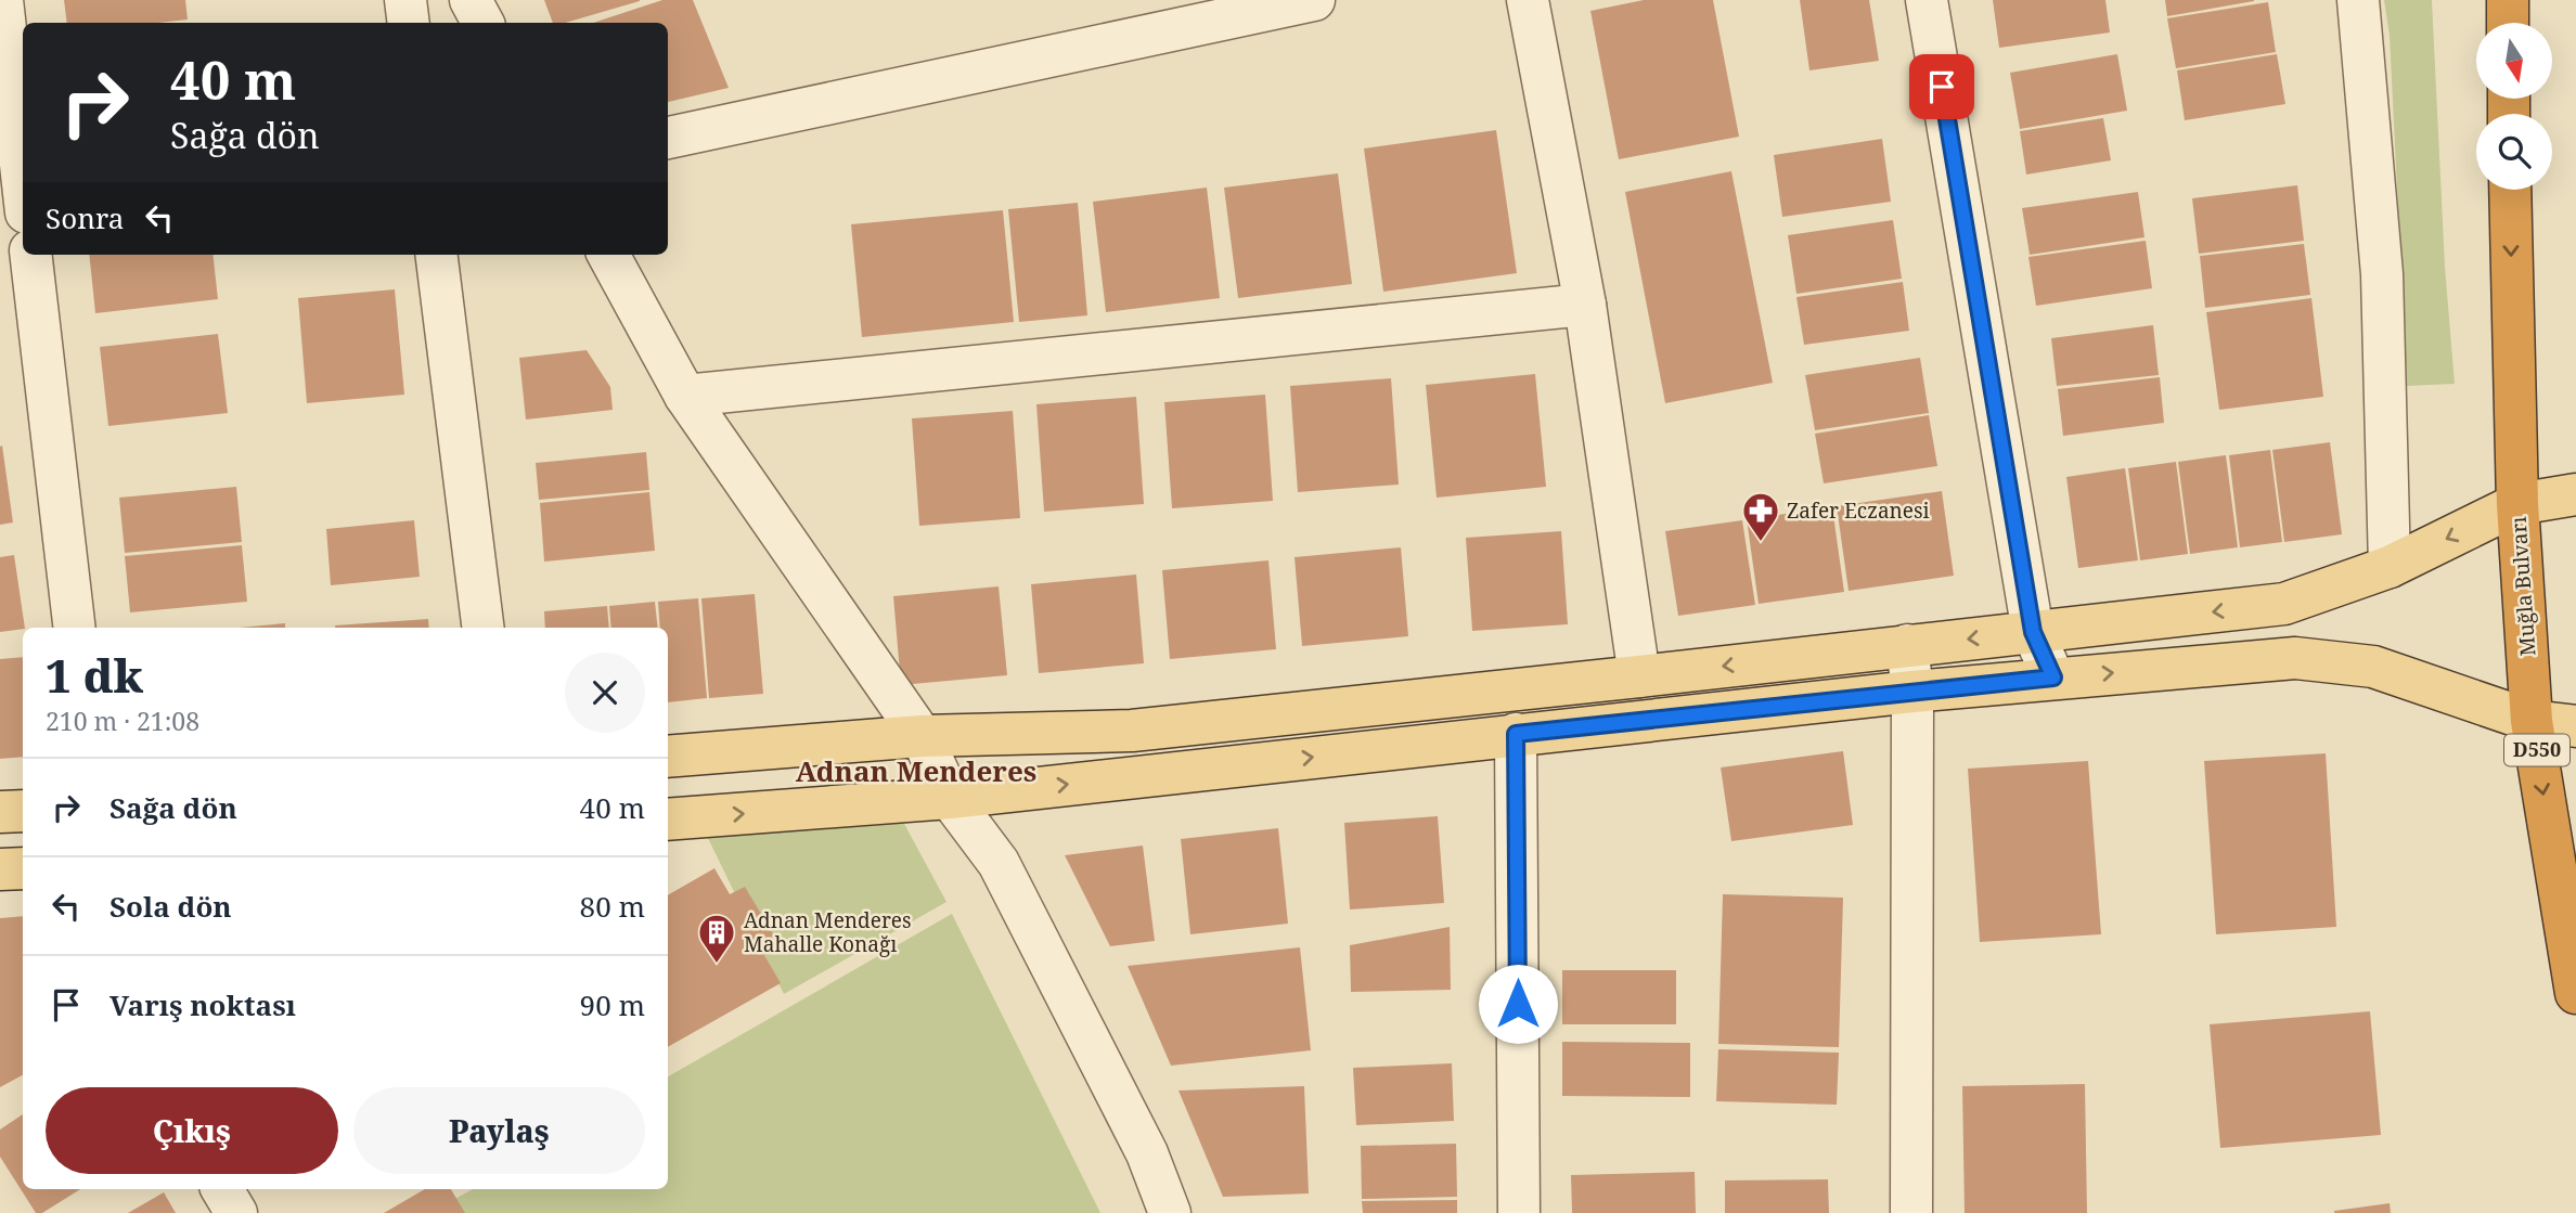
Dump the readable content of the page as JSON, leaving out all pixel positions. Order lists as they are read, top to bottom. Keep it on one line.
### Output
{"streets":{"highway":["Muğla Bulvarı","D550"]},"one_way":["Muğla Bulvarı"],"districts":["Adnan Menderes"],"places":{"pharmacy":["Zafer Eczanesi"],"building":["Adnan Menderes Mahalle Konağı"]},"north":"bottom","page":{"turn":["40 m","Sağa dön"],"then":"Sonra","heading":["1 dk","210 m · 21:08"],"list":[{"name":"Sağa dön","value":"40 m"},{"name":"Sola dön","value":"80 m"},{"name":"Varış noktası","value":"90 m"}],"buttons":["Çıkış","Paylaş"]}}
